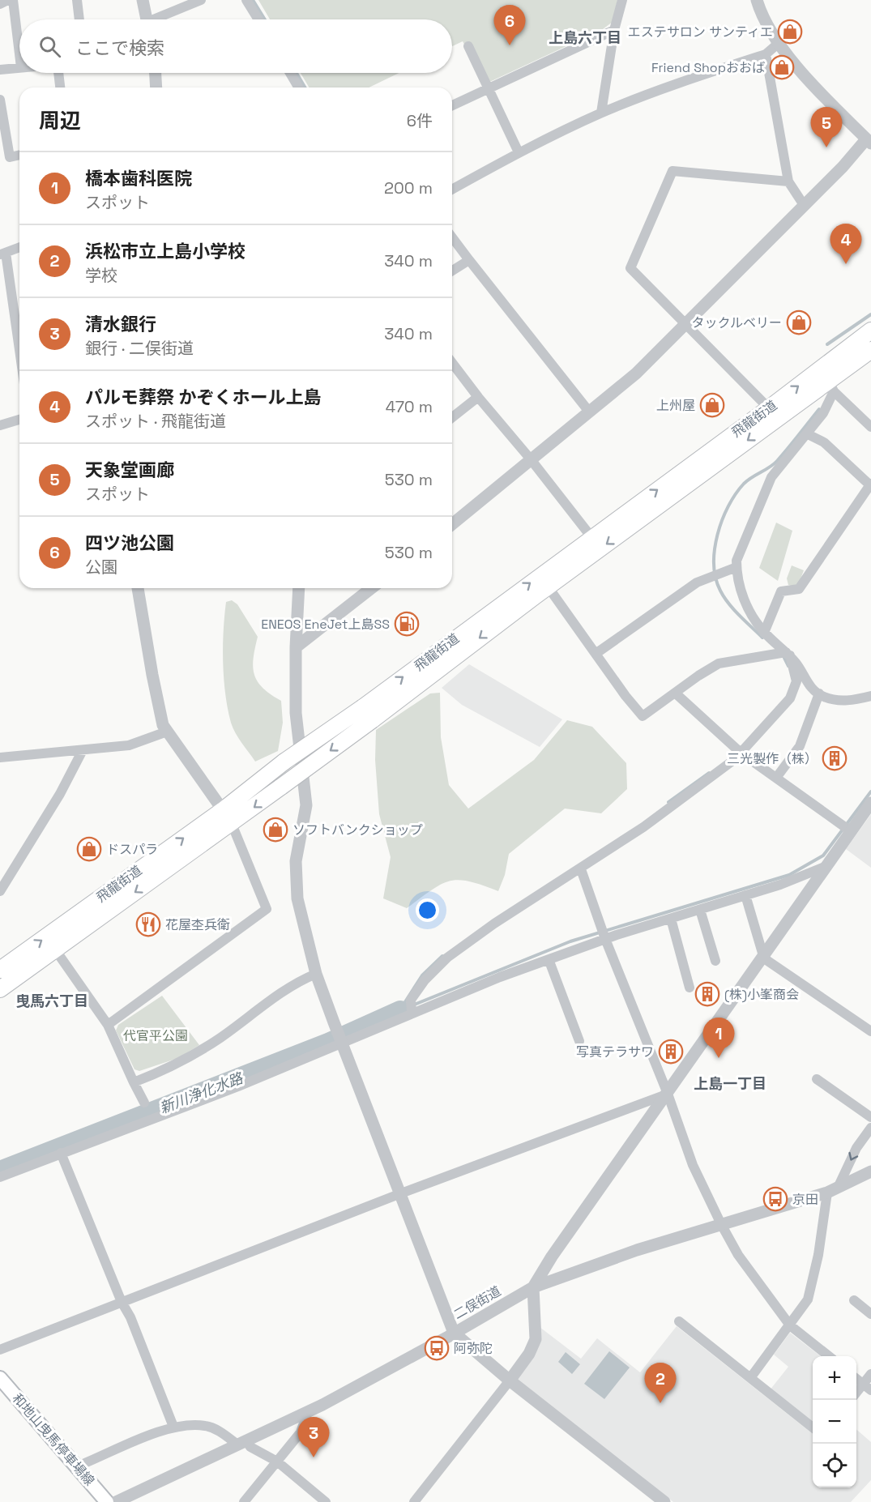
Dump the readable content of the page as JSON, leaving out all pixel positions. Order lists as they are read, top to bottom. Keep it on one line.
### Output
{"streets":{"highway":["飛龍街道"],"main road":["和地山曳馬停車場線"],"street":["二俣街道"]},"districts":["上島六丁目","曳馬六丁目","上島一丁目"],"water":["新川浄化水路"],"parks":["代官平公園"],"places":{"shop":["エステサロン サンティエ","Friend Shopおおば","タックルベリー","上州屋","ソフトバンクショップ","ドスパラ"],"fuel station":["ENEOS EneJet上島SS"],"building":["三光製作（株）","(株)小峯商会","写真テラサワ"],"restaurant":["花屋杢兵衛"],"bus stop":["京田","阿弥陀"]},"page":{"pins":["6","5","4","1","2","3"],"search":"ここで検索","heading":["周辺","6件"],"list":[{"mark":"1","name":"橋本歯科医院","note":"スポット","value":"200 m"},{"mark":"2","name":"浜松市立上島小学校","note":"学校","value":"340 m"},{"mark":"3","name":"清水銀行","note":"銀行 · 二俣街道","value":"340 m"},{"mark":"4","name":"パルモ葬祭 かぞくホール上島","note":"スポット · 飛龍街道","value":"470 m"},{"mark":"5","name":"天象堂画廊","note":"スポット","value":"530 m"},{"mark":"6","name":"四ツ池公園","note":"公園","value":"530 m"}],"map_buttons":["+","−"]}}
